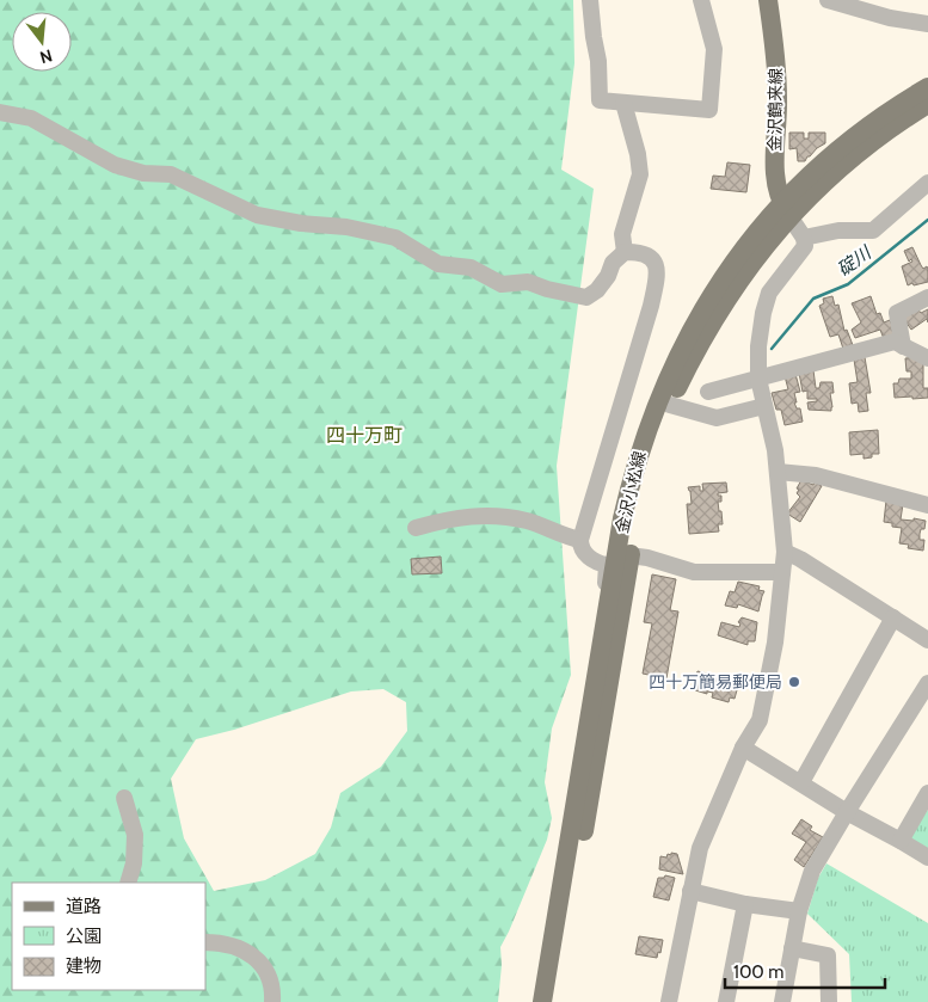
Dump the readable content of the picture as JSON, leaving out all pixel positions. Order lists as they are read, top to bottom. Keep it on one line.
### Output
{"streets":{"main road":["金沢鶴来線","金沢小松線"]},"crossings":[["金沢鶴来線","金沢小松線"]],"districts":["四十万町"],"water":["碇川"],"places":["四十万簡易郵便局"],"legend":["道路","公園","建物"],"scale_bar":"100 m","north":"bottom"}
